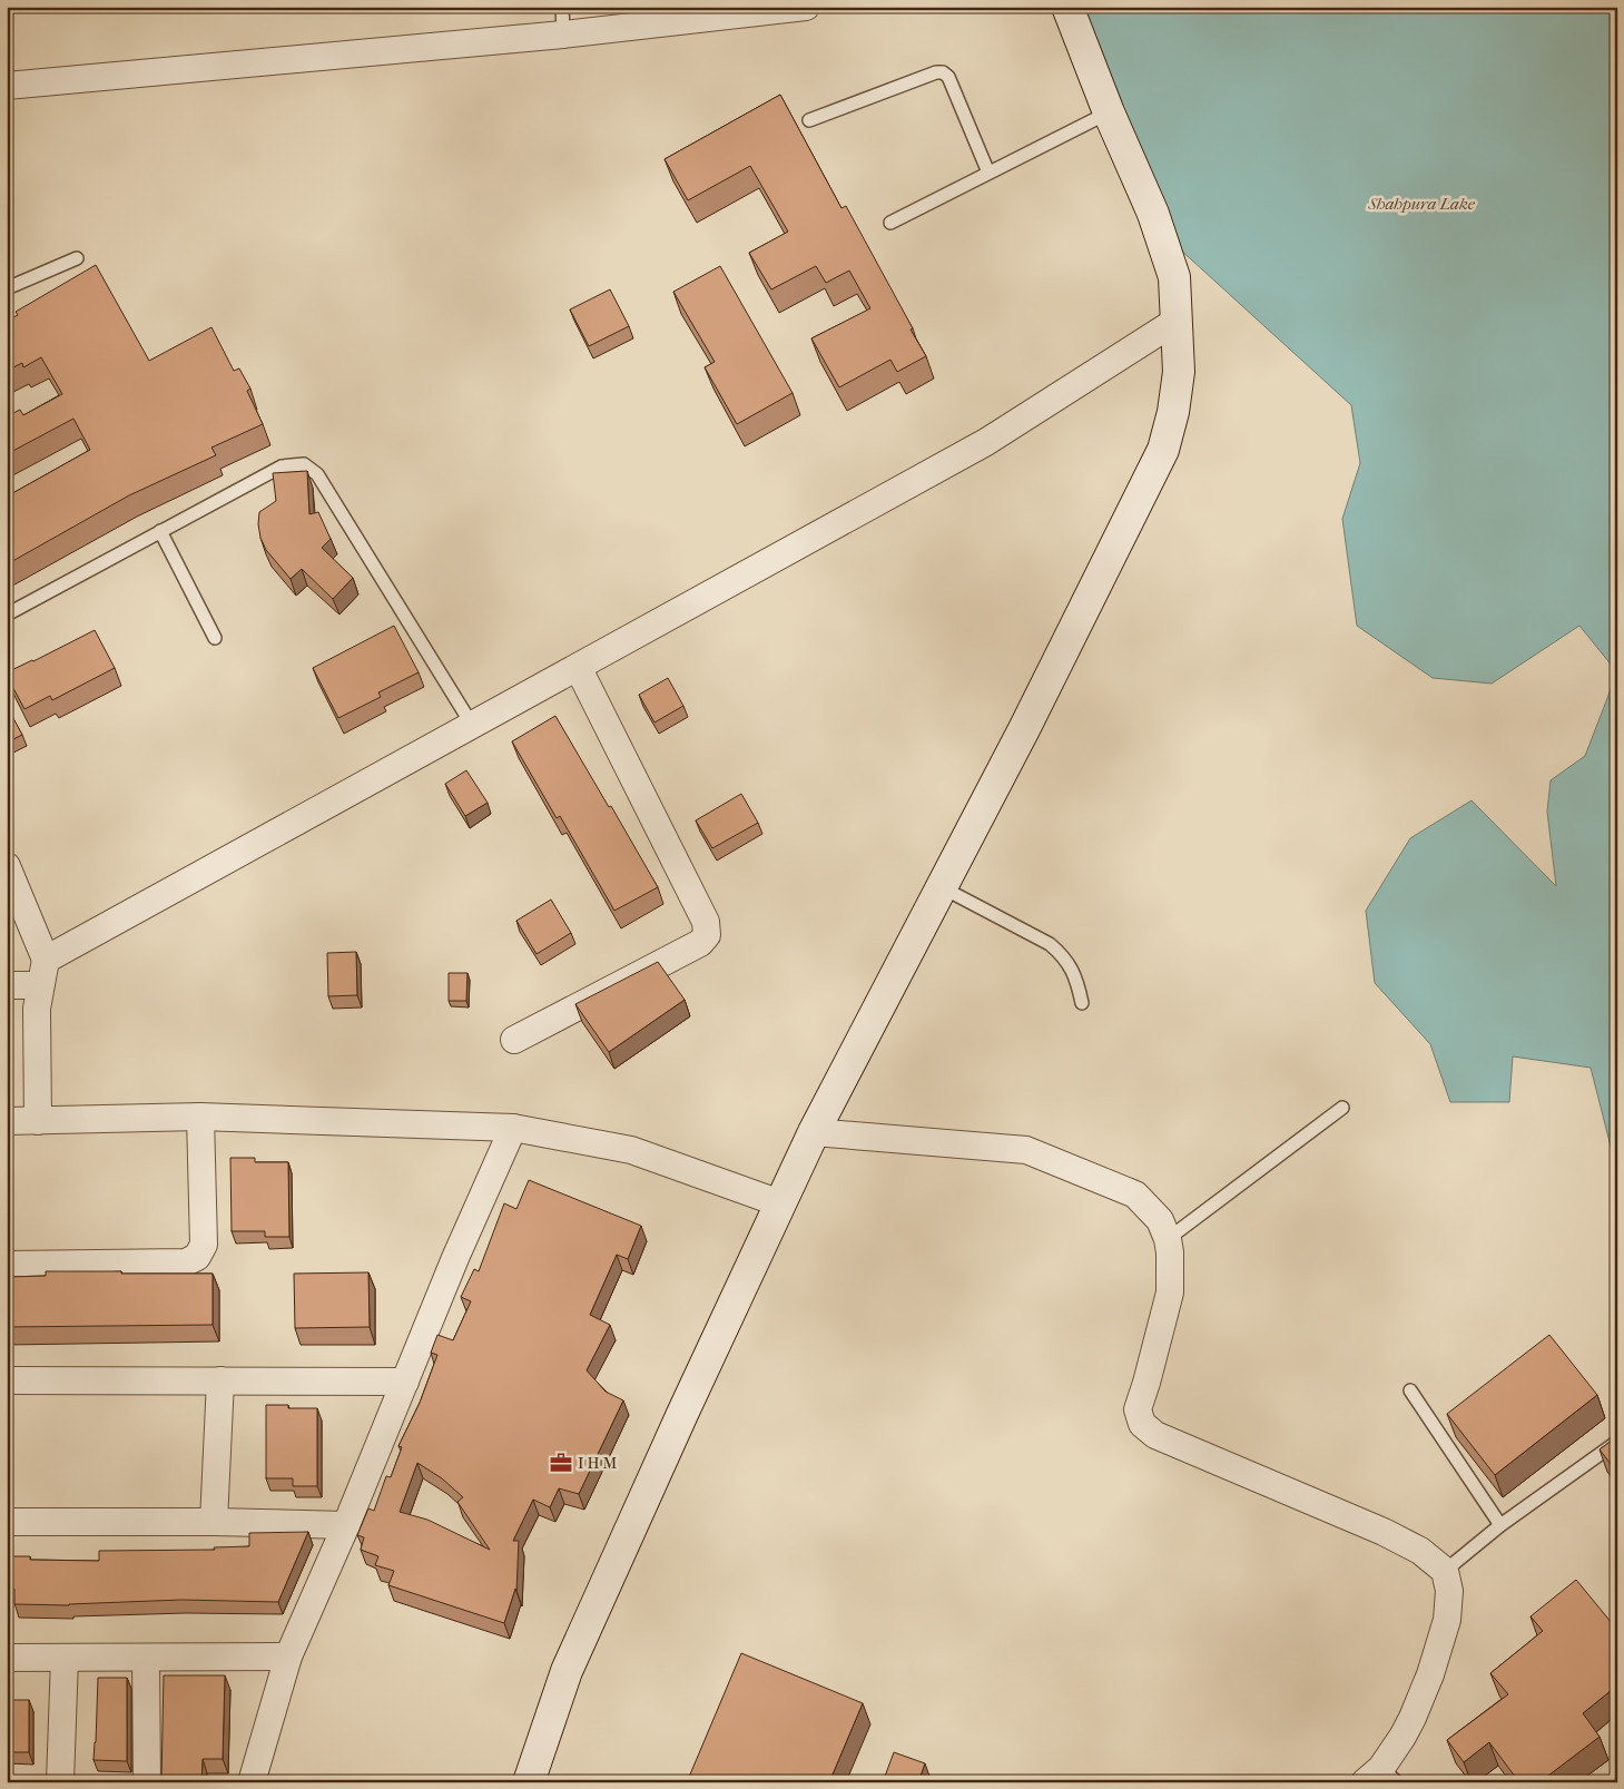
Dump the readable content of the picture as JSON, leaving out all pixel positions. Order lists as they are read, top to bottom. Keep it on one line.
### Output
{"water":["Shahpura Lake"],"places":{"office":["I H M"]}}
